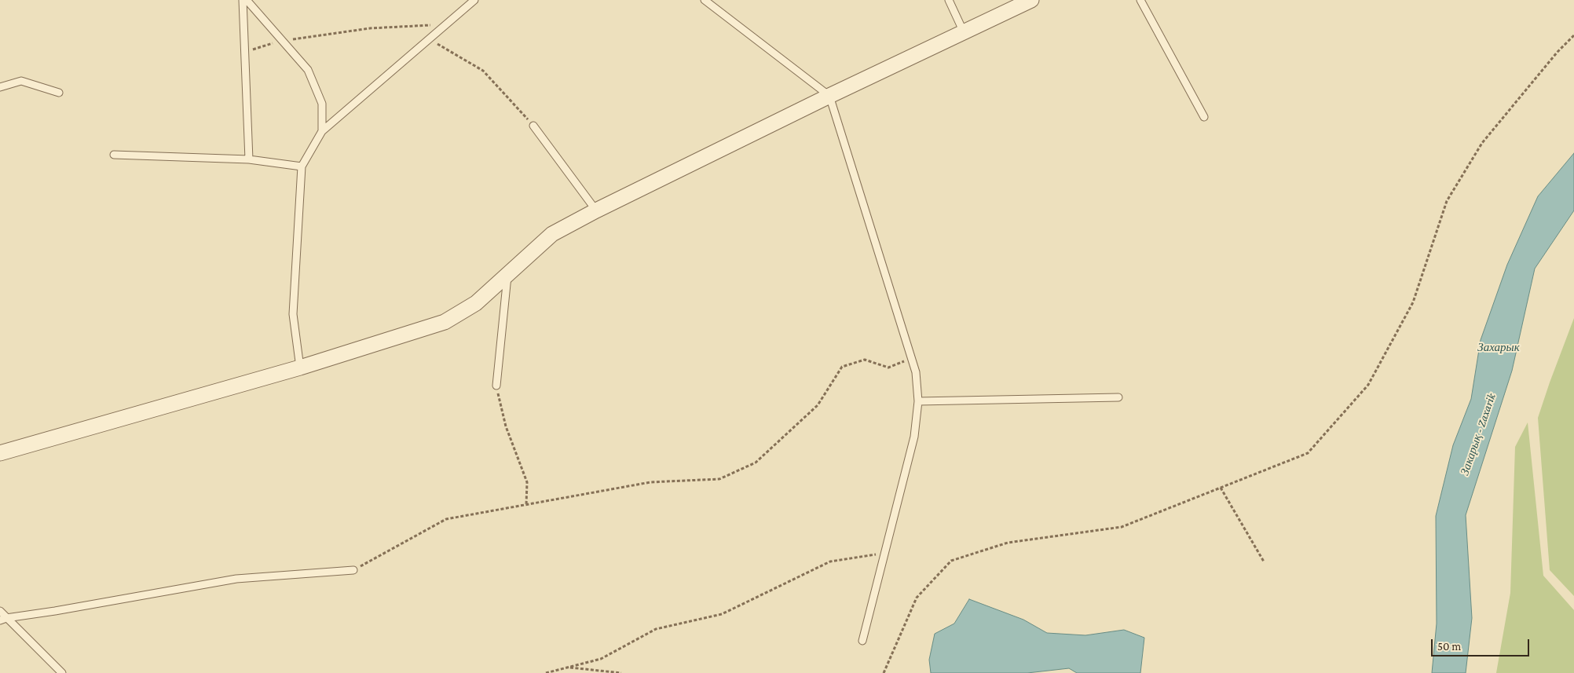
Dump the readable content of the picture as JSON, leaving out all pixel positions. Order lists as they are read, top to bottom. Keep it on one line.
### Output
{"water":["Захарык","Закарық - Zaxarik"],"scale_bar":"50 m"}
